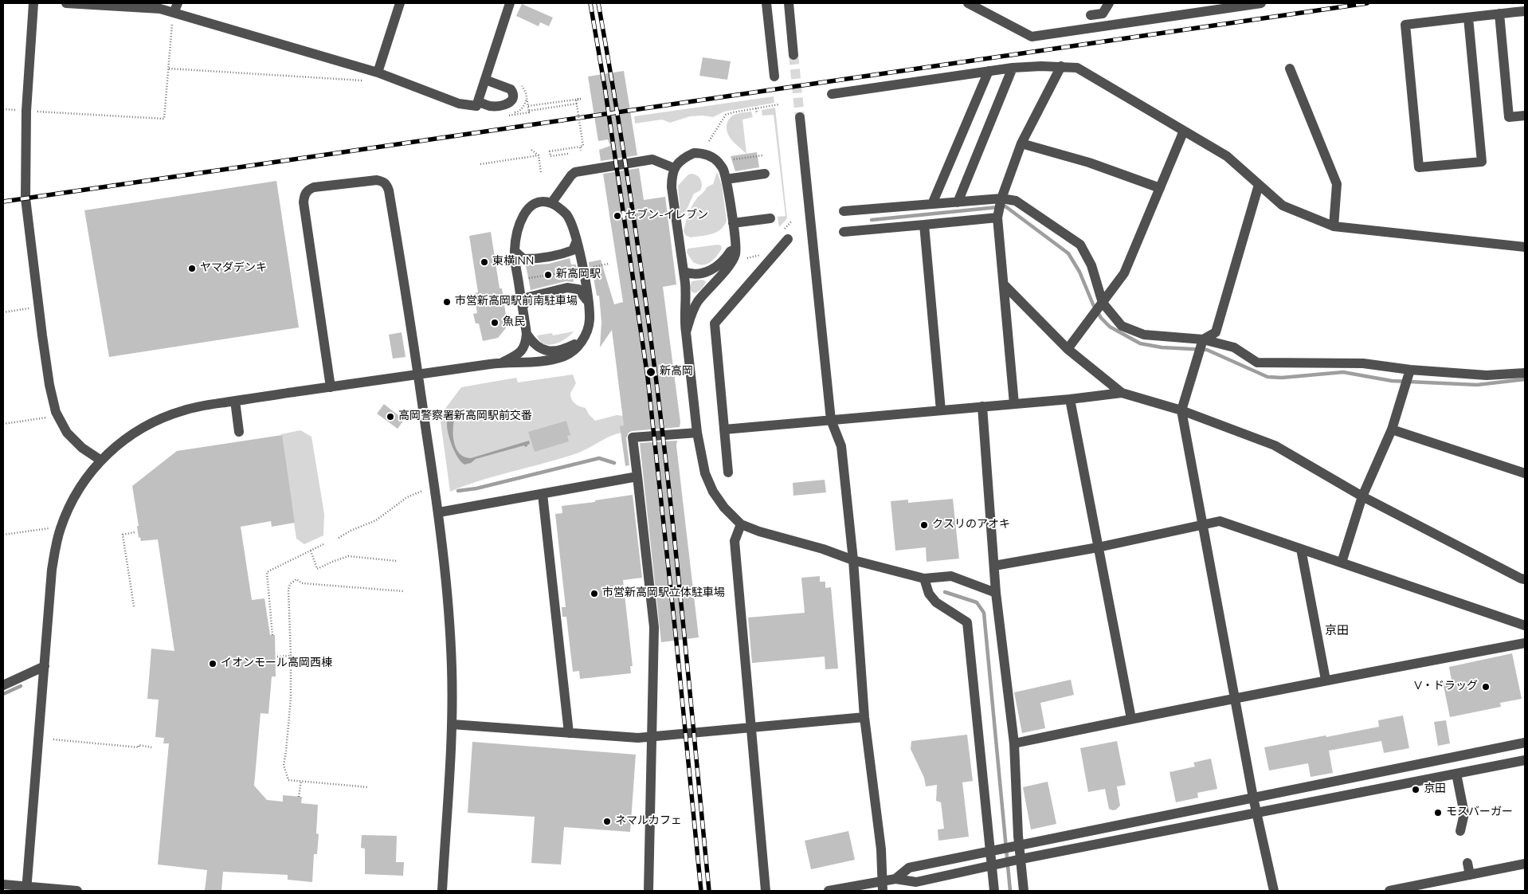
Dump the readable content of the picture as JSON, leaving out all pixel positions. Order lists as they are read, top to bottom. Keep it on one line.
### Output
{"districts":["京田"],"places":["セブン-イレブン","東横INN","ヤマダデンキ","新高岡駅","市営新高岡駅前南駐車場","魚民","新高岡","高岡警察署新高岡駅前交番","クスリのアオキ","市営新高岡駅立体駐車場","イオンモール高岡西棟","V・ドラッグ","京田","モスバーガー","ネマルカフェ"]}
